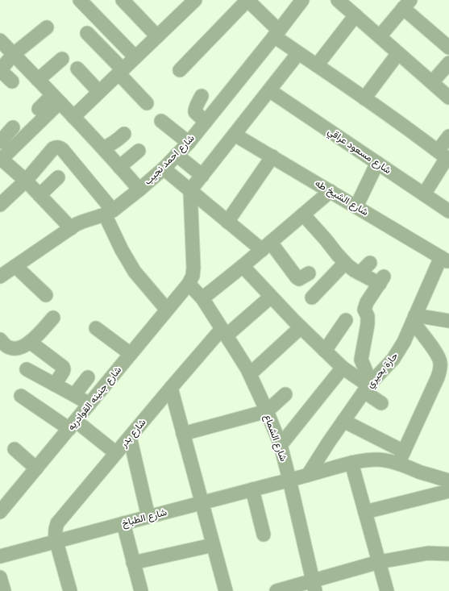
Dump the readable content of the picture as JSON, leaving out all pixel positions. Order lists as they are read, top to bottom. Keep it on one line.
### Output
{"streets":{"street":["شارع مسعود عراقي","شارع احمد نجيب","شارع الشيخ طه","حارة بحيري","شارع جنينه القوادريه","شارع بدر","شارع الشماع","شارع الطباخ"]},"crossings":[["شارع الشيخ طه","حارة بحيري"],["حارة بحيري","شارع الطباخ"],["شارع جنينه القوادريه","شارع الشماع"],["شارع بدر","شارع الشماع"],["شارع بدر","شارع الطباخ"],["شارع الشماع","شارع الطباخ"]]}
